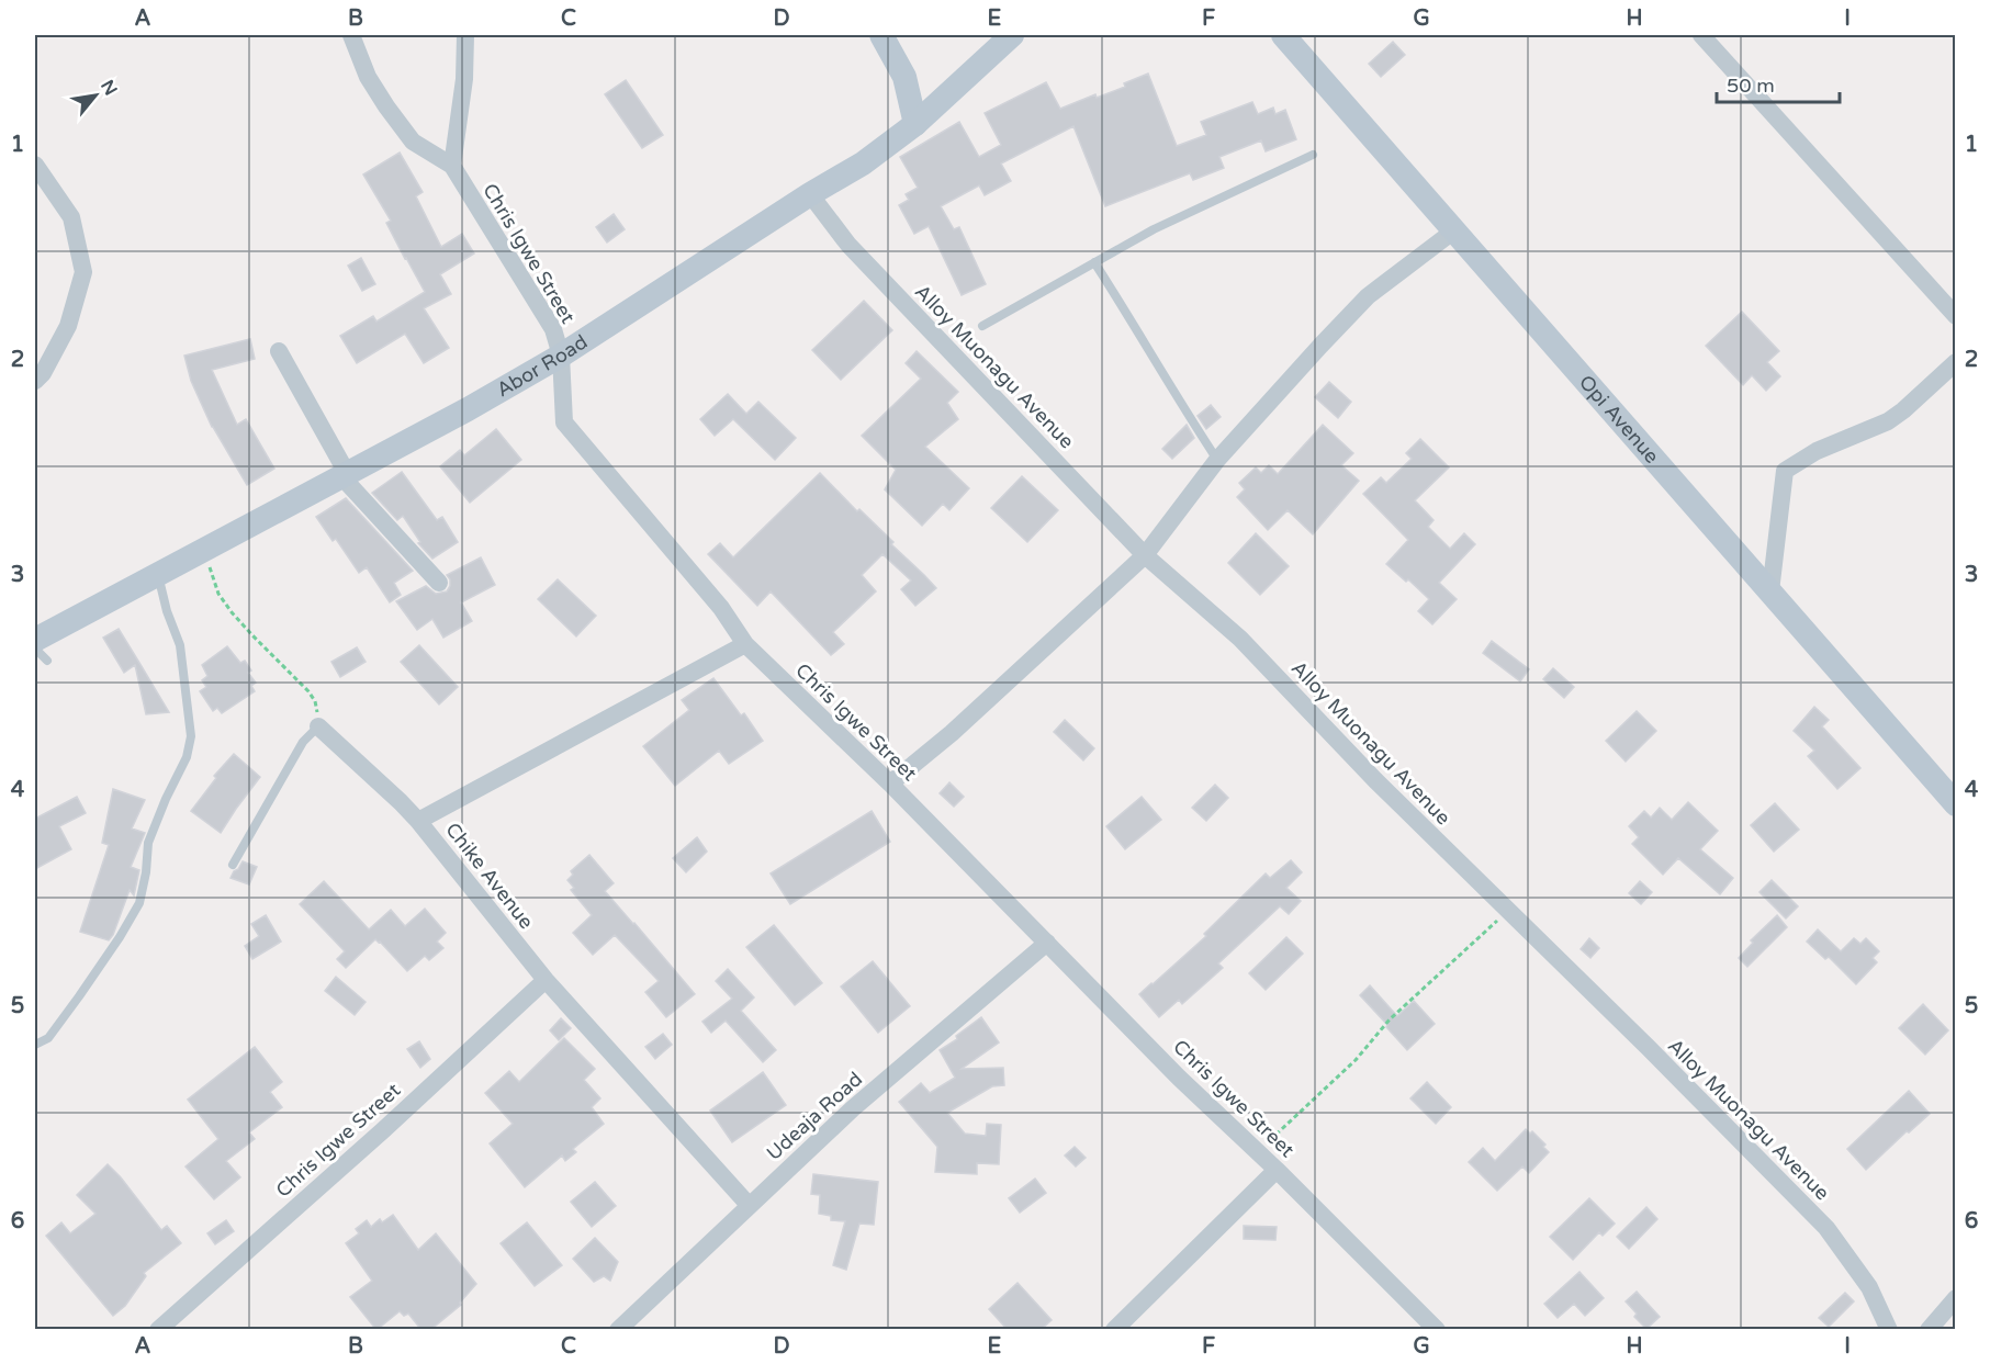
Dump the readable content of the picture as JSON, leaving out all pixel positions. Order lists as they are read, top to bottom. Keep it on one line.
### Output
{"streets":{"street":["Chris Igwe Street","Abor Road","Alloy Muonagu Avenue","Opi Avenue","Chike Avenue","Udeaja Road"]},"crossings":[["Chris Igwe Street","Abor Road"],["Chris Igwe Street","Chike Avenue"],["Chris Igwe Street","Udeaja Road"],["Abor Road","Alloy Muonagu Avenue"],["Chike Avenue","Udeaja Road"]],"scale_bar":"50 m","north":"top right","grid":{"columns":["A","B","C","D","E","F","G","H","I"],"rows":["1","2","3","4","5","6"]}}
